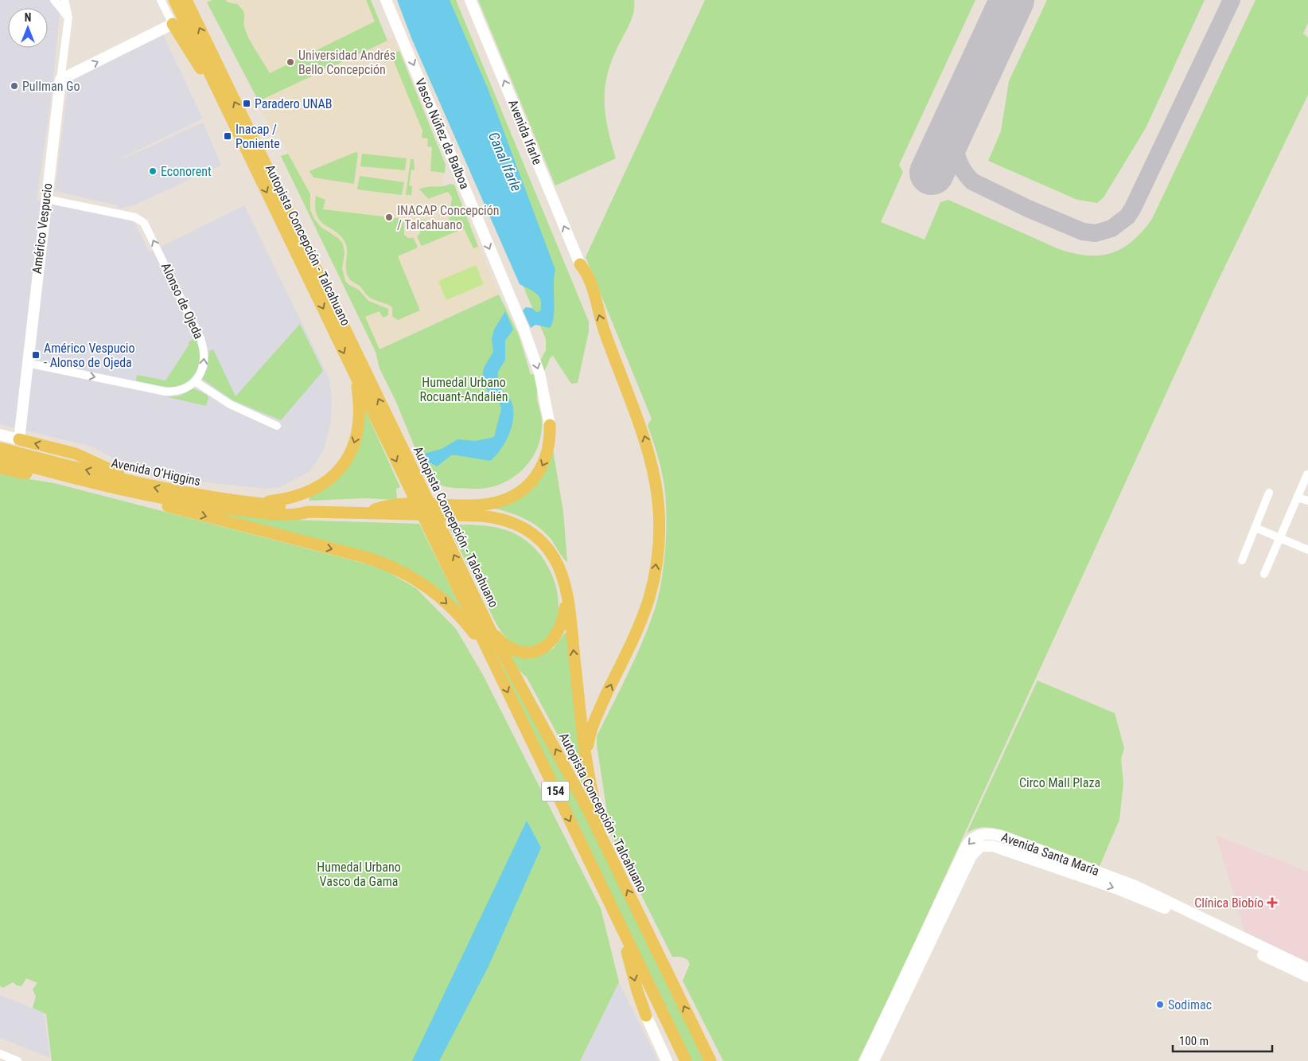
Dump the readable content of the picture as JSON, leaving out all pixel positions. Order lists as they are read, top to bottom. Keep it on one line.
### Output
{"streets":{"main road":["Autopista Concepción - Talcahuano","Avenida O'Higgins","154"],"street":["Avenida Ifarle","Vasco Núñez de Balboa","Américo Vespucio","Alonso de Ojeda","Avenida Santa María"]},"crossings":[["Américo Vespucio","Alonso de Ojeda"]],"one_way":["Avenida Ifarle","Vasco Núñez de Balboa","Alonso de Ojeda"],"water":["Canal Ifarle"],"parks":["Humedal Urbano Rocuant-Andalién","Circo Mall Plaza","Humedal Urbano Vasco da Gama"],"places":{"other":["Universidad Andrés Bello Concepción","Pullman Go","Econorent","INACAP Concepción / Talcahuano","Sodimac"],"transit":["Paradero UNAB","Inacap / Poniente","Américo Vespucio - Alonso de Ojeda"],"health":["Clínica Biobío"]},"scale_bar":"100 m","north":"top"}
